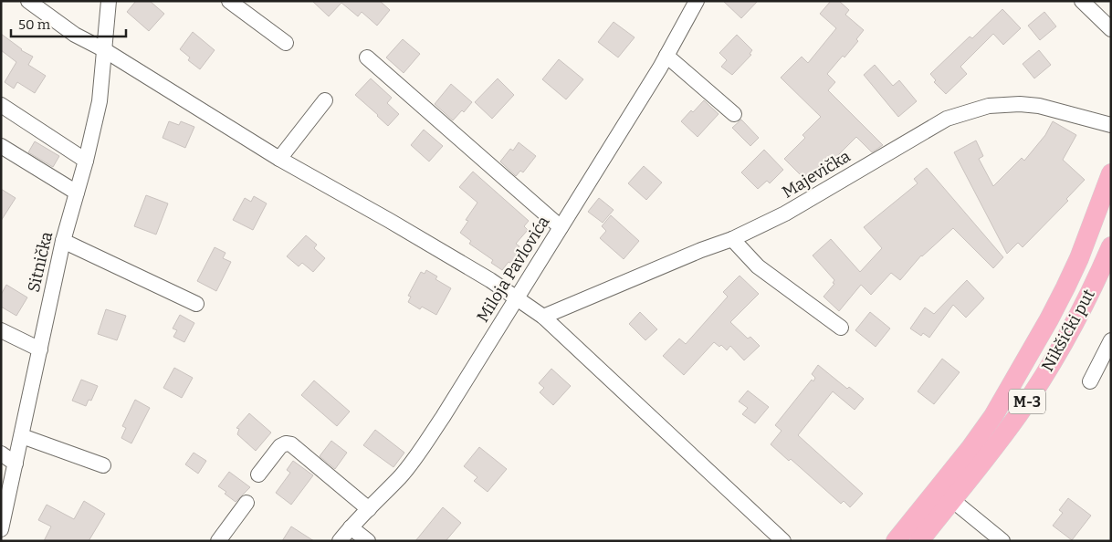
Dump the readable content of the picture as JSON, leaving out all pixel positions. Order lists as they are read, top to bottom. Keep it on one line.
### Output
{"streets":{"main road":["Nikšićki put","M-3"],"street":["Majevička","Sitnička","Miloja Pavlovića"]},"scale_bar":"50 m"}
